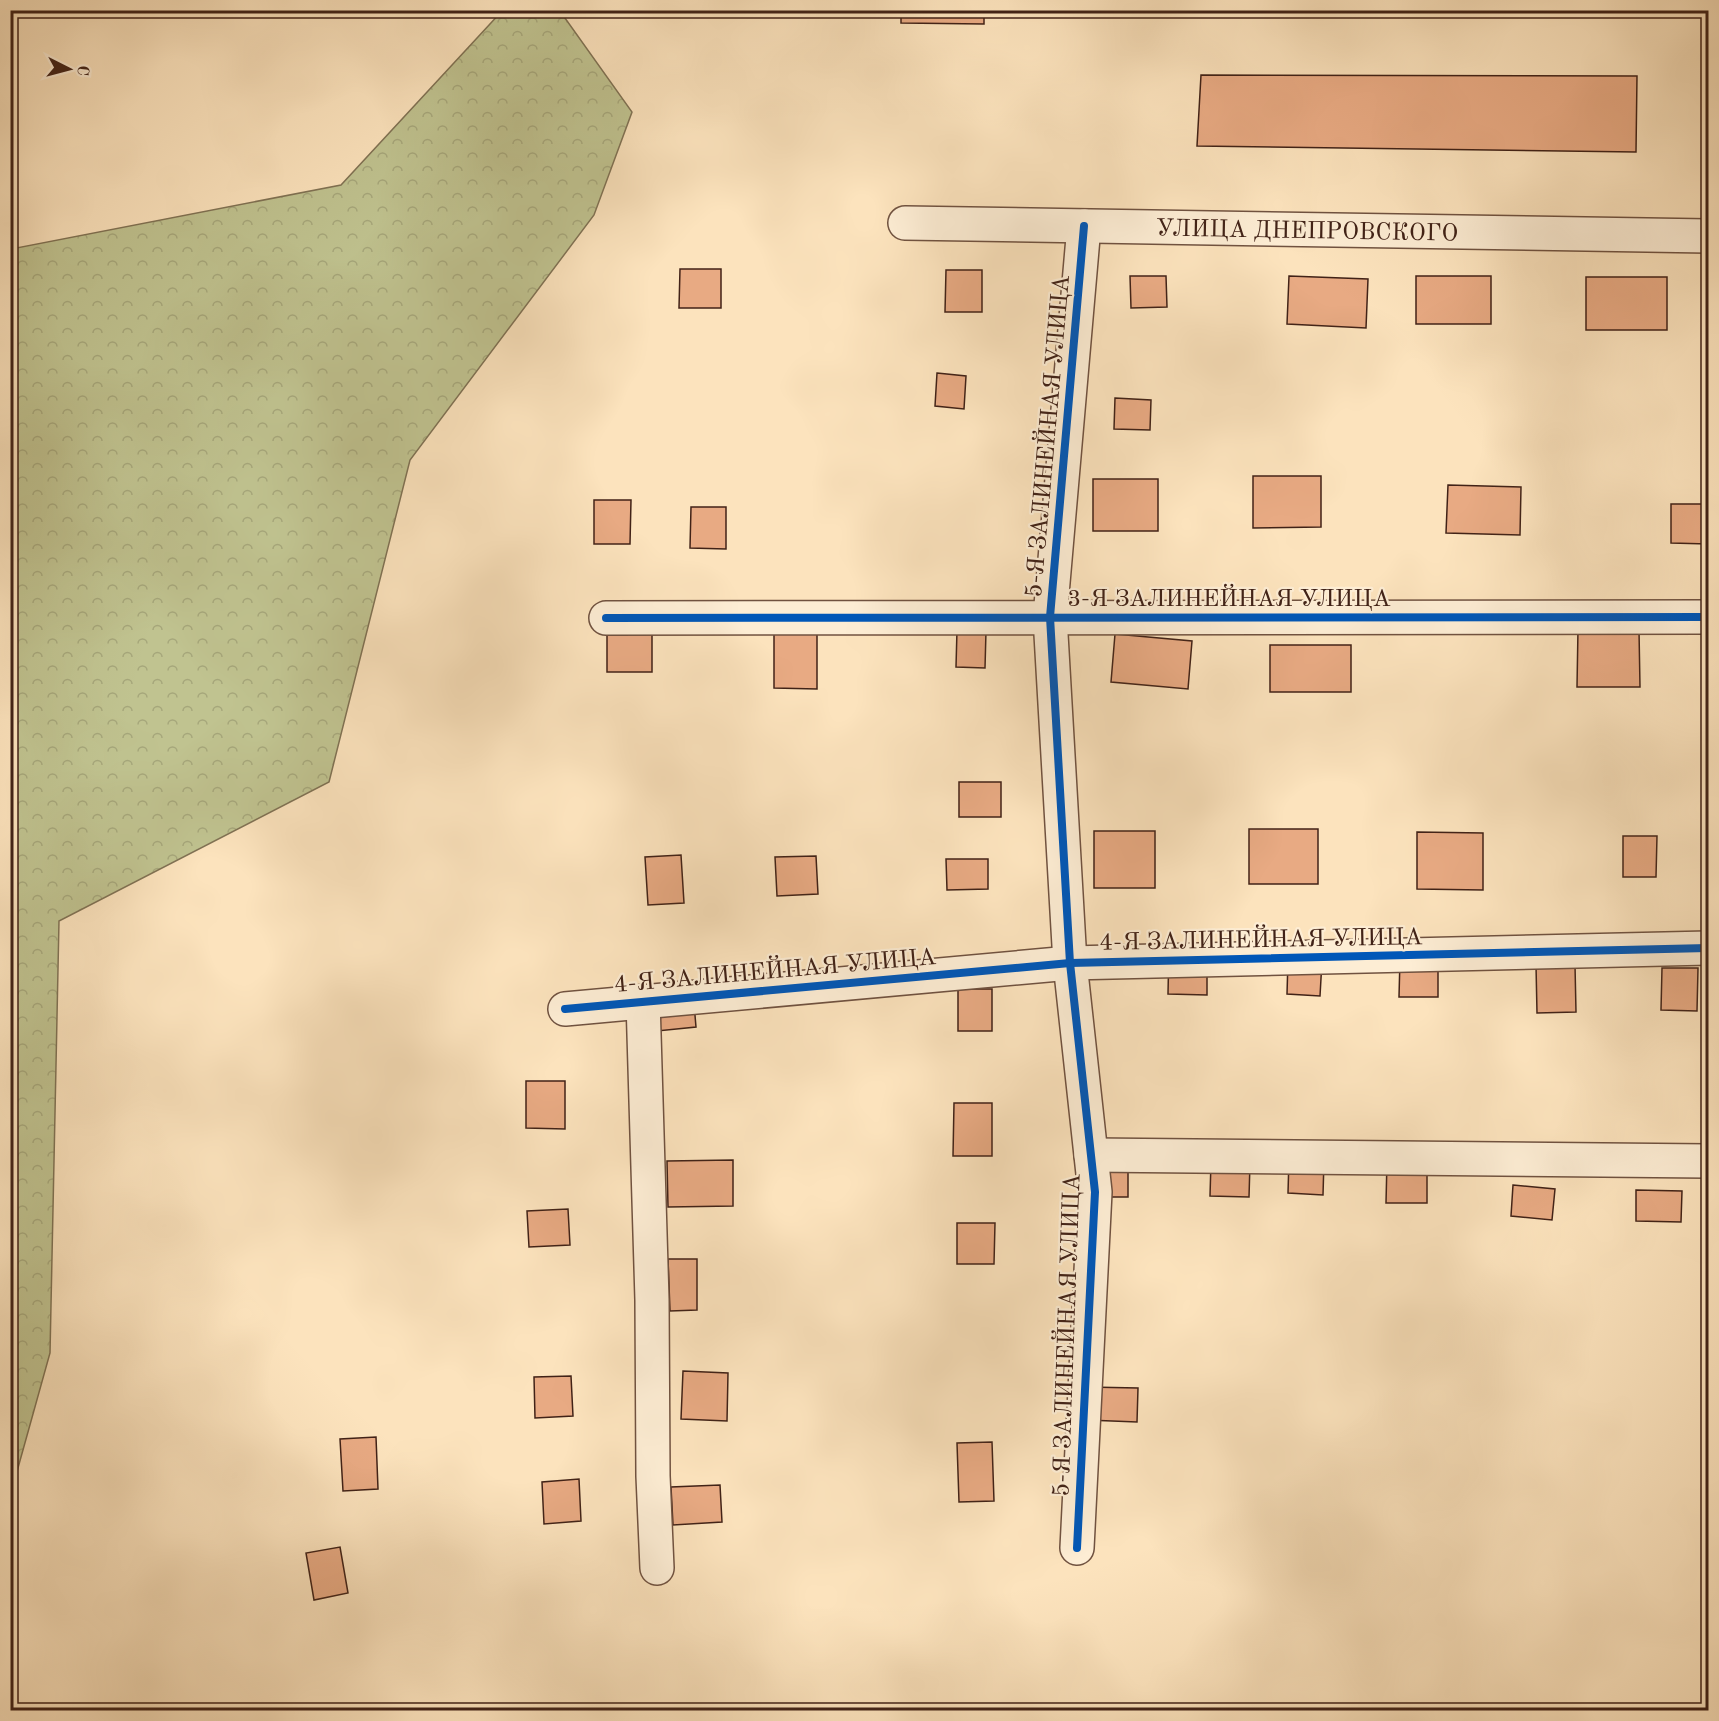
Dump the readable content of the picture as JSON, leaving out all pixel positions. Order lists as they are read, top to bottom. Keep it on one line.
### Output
{"streets":{"street":["УЛИЦА ДНЕПРОВСКОГО","5-Я ЗАЛИНЕЙНАЯ УЛИЦА","3-Я ЗАЛИНЕЙНАЯ УЛИЦА","4-Я ЗАЛИНЕЙНАЯ УЛИЦА"]},"crossings":[["УЛИЦА ДНЕПРОВСКОГО","5-Я ЗАЛИНЕЙНАЯ УЛИЦА"],["5-Я ЗАЛИНЕЙНАЯ УЛИЦА","3-Я ЗАЛИНЕЙНАЯ УЛИЦА"],["5-Я ЗАЛИНЕЙНАЯ УЛИЦА","4-Я ЗАЛИНЕЙНАЯ УЛИЦА"]],"north":"right"}
